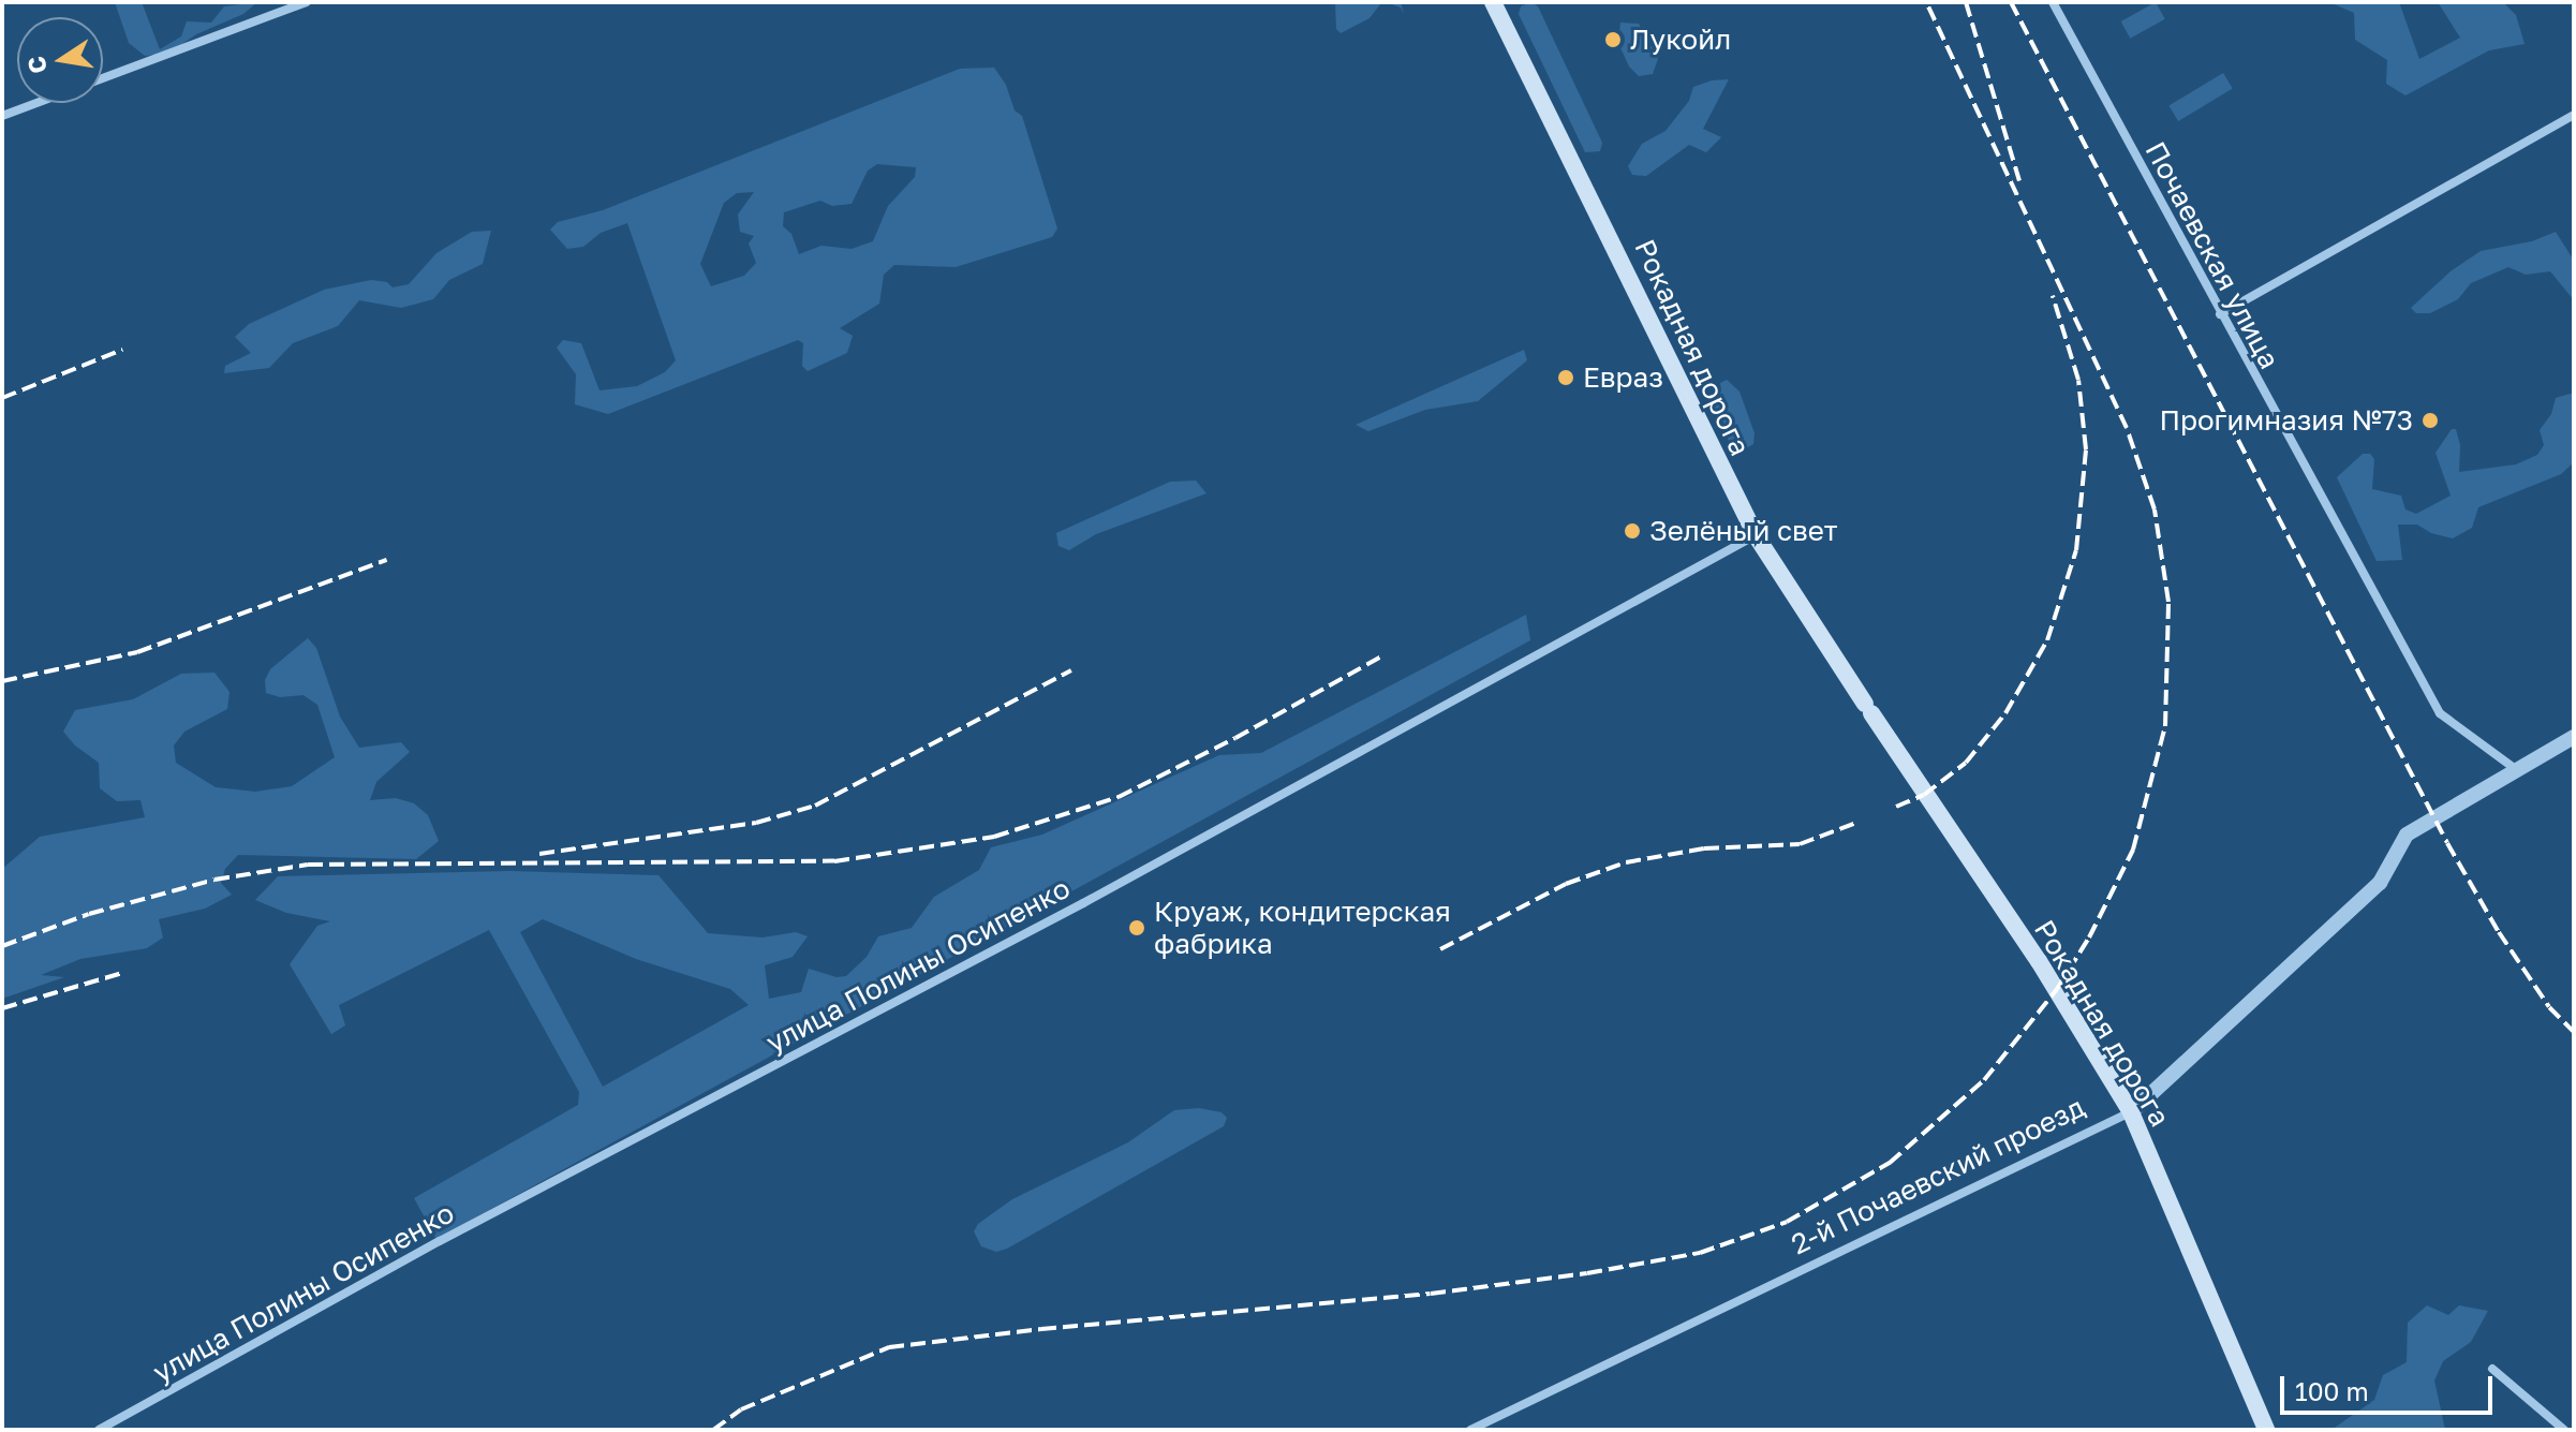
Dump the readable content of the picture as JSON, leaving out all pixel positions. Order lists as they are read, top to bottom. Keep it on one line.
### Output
{"streets":{"main road":["Рокадная дорога"],"street":["Почаевская улица","улица Полины Осипенко","2-й Почаевский проезд"]},"crossings":[["Почаевская улица","2-й Почаевский проезд"],["Рокадная дорога","улица Полины Осипенко"],["Рокадная дорога","2-й Почаевский проезд"]],"places":["Лукойл","Евраз","Прогимназия №73","Зелёный свет","Круаж, кондитерская фабрика"],"scale_bar":"100 m","north":"left"}
